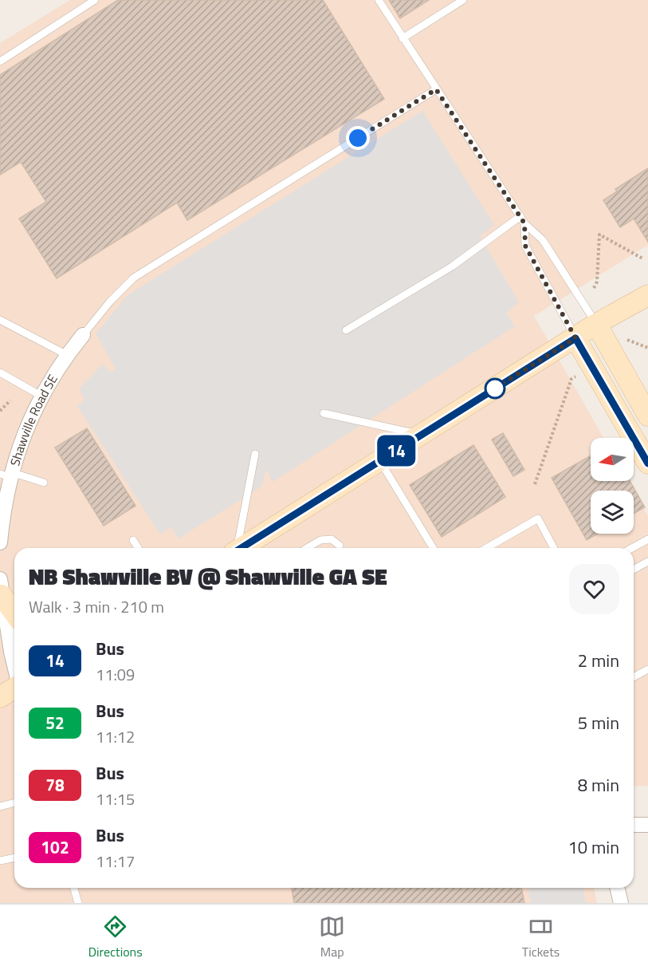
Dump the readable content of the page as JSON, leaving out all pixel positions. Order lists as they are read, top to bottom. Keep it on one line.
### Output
{"streets":{"street":["Shawville Road SE"]},"lines":["bus line 14"],"north":"left","page":{"on_map":"14","heading":["NB Shawville BV @ Shawville GA SE","Walk · 3 min · 210 m"],"list":[{"mark":"14","name":"Bus","note":"11:09","value":"2 min"},{"mark":"52","name":"Bus","note":"11:12","value":"5 min"},{"mark":"78","name":"Bus","note":"11:15","value":"8 min"},{"mark":"102","name":"Bus","note":"11:17","value":"10 min"}],"tabs":["Directions","Map","Tickets"]}}
